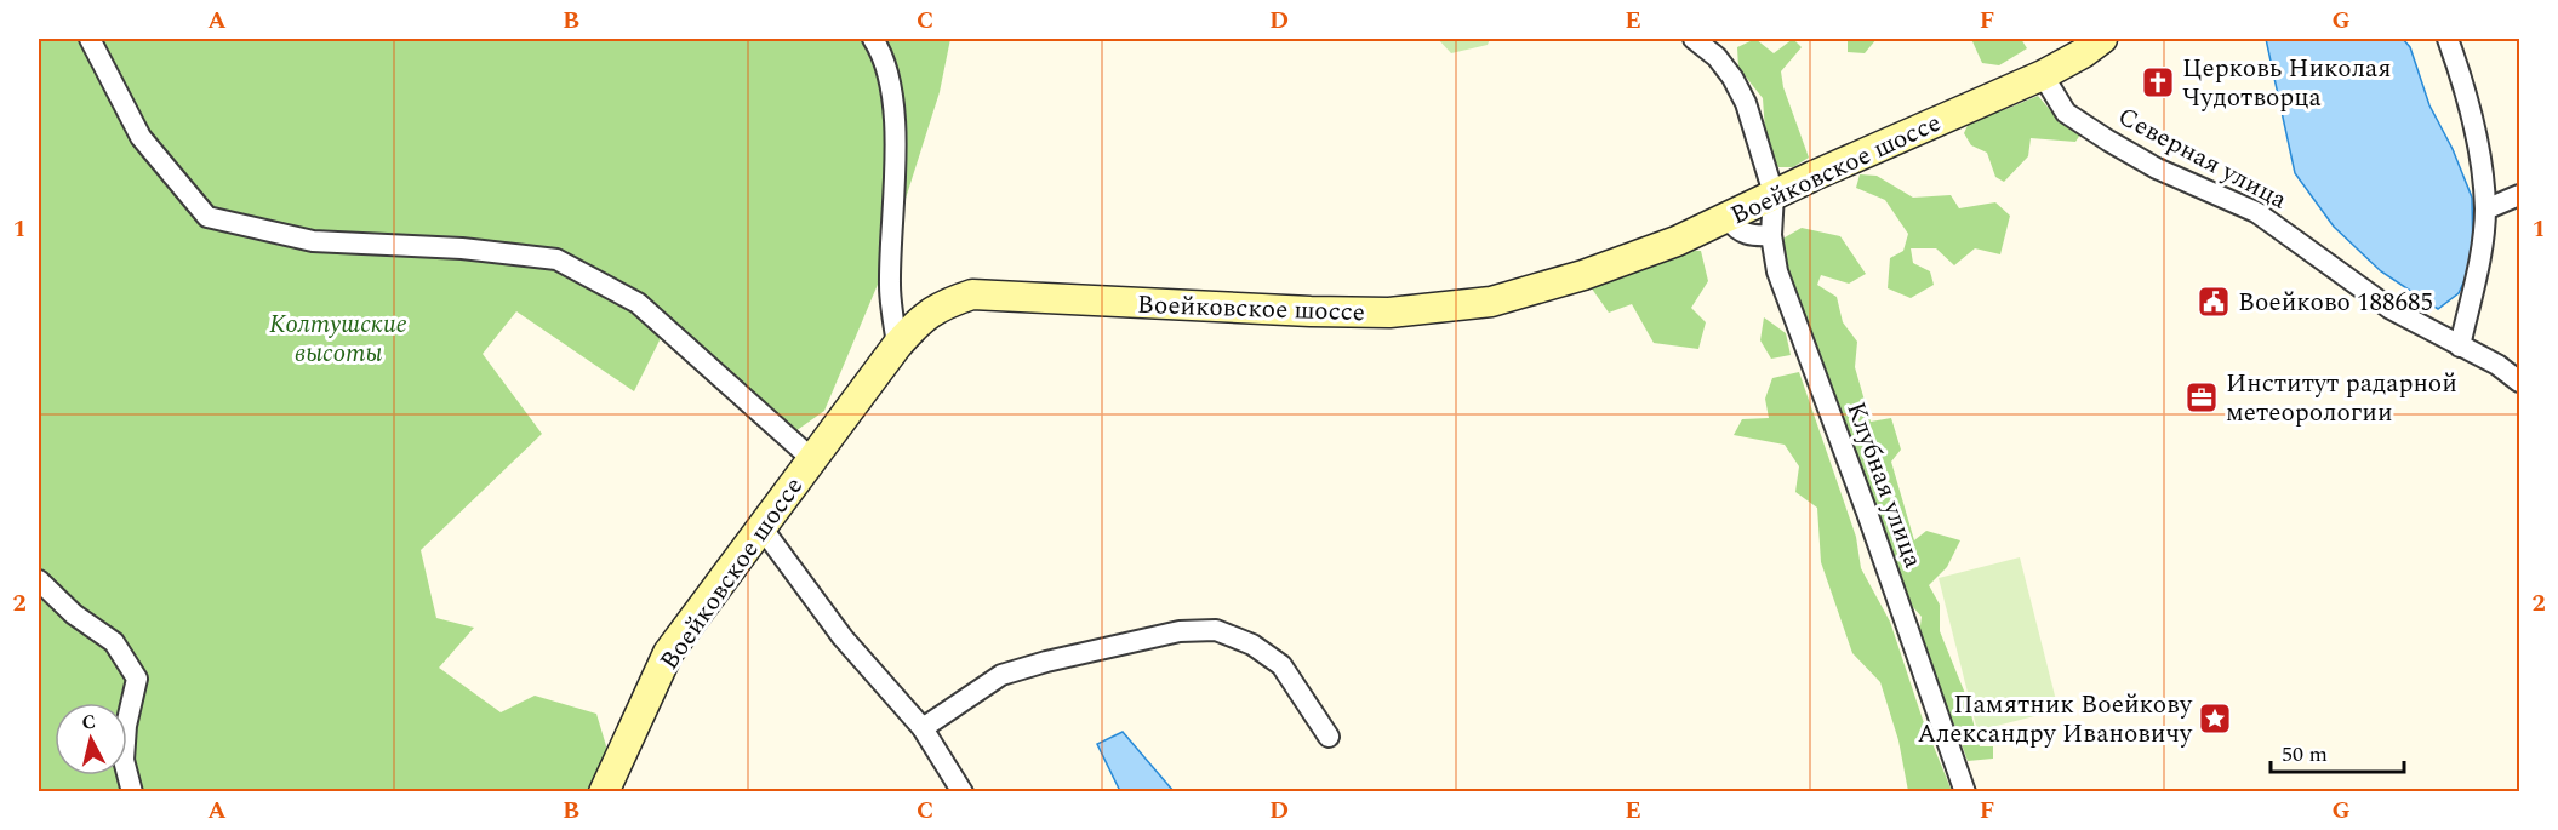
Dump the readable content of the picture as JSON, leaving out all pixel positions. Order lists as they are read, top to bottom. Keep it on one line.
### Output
{"streets":{"street":["Северная улица","Воейковское шоссе","Клубная улица"]},"crossings":[["Северная улица","Воейковское шоссе"],["Воейковское шоссе","Клубная улица"]],"parks":["Колтушские высоты"],"places":{"church":["Церковь Николая Чудотворца"],"public building":["Воейково 188685"],"office":["Институт радарной метеорологии"],"place":["Памятник Воейкову Александру Ивановичу"]},"scale_bar":"50 m","north":"top","grid":{"columns":["A","B","C","D","E","F","G"],"rows":["1","2"]}}
